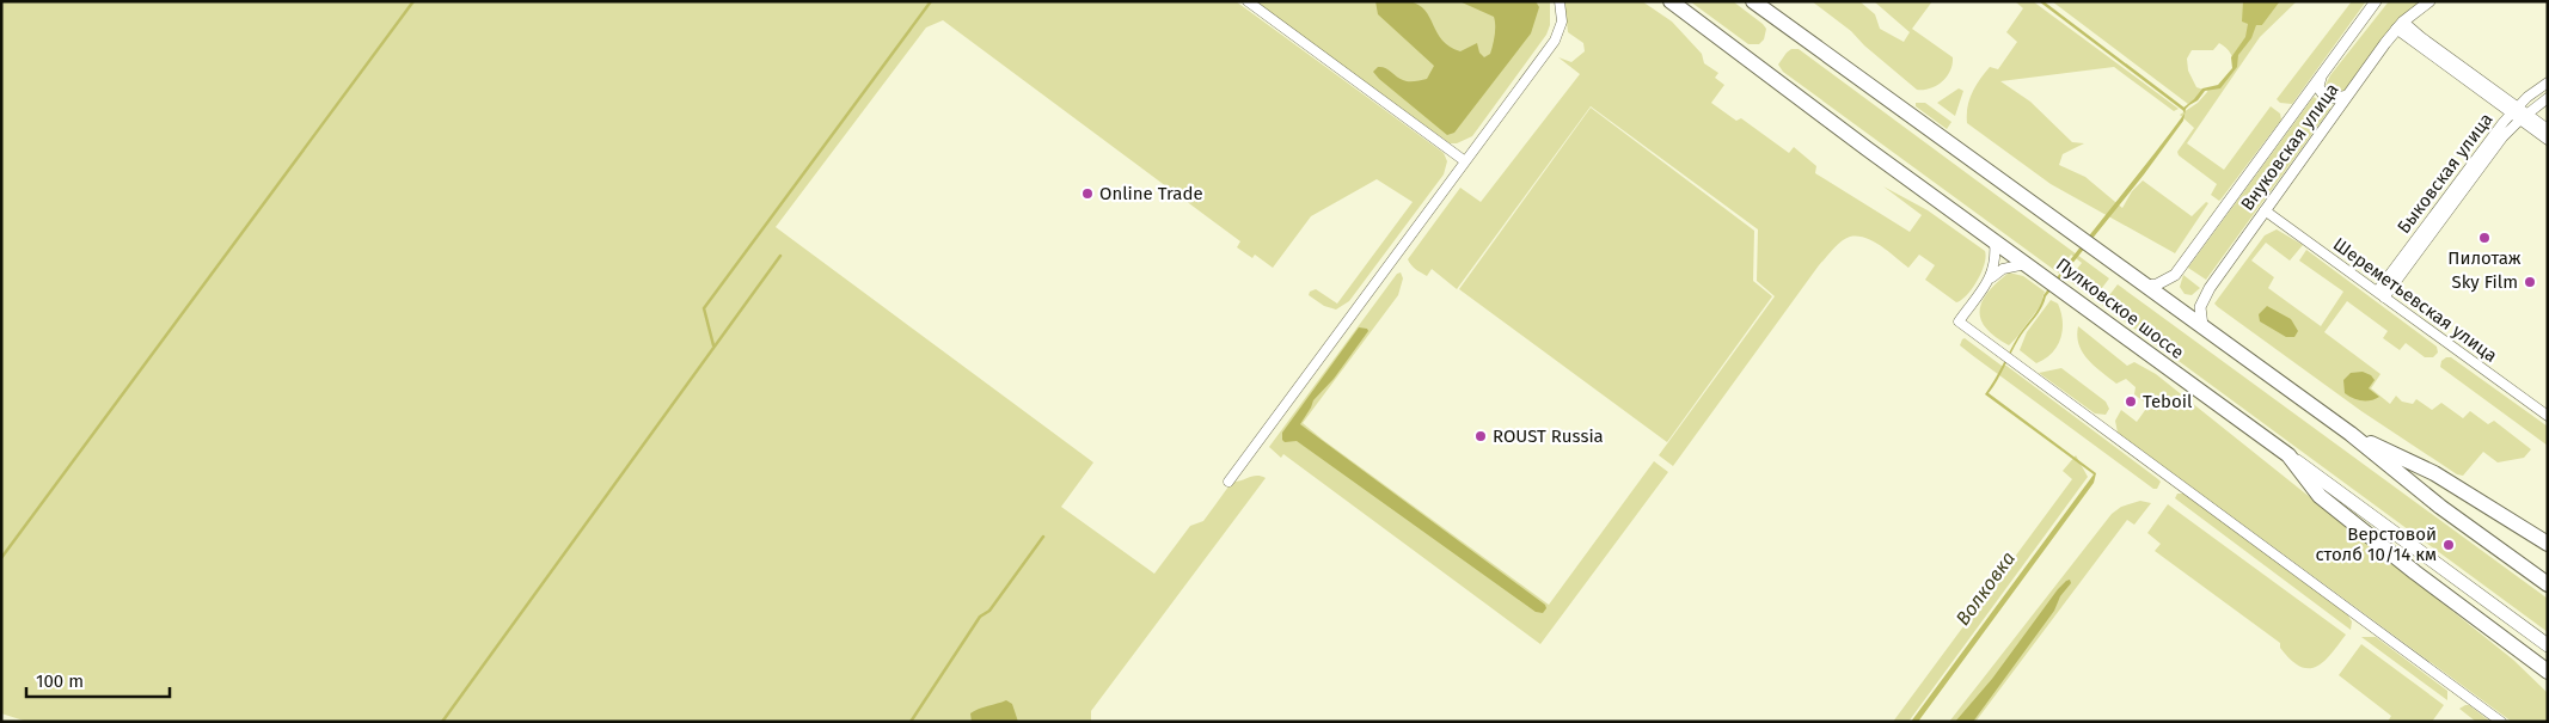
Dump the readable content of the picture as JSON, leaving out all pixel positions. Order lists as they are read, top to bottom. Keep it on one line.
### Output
{"streets":{"highway":["Пулковское шоссе"],"street":["Внуковская улица","Быковская улица","Шереметьевская улица"]},"crossings":[["Внуковская улица","Шереметьевская улица"],["Внуковская улица","Пулковское шоссе"],["Быковская улица","Шереметьевская улица"]],"water":["Волковка"],"places":["Online Trade","Пилотаж","Sky Film","Teboil","ROUST Russia","Верстовой столб 10/14 км"],"scale_bar":"100 m"}
